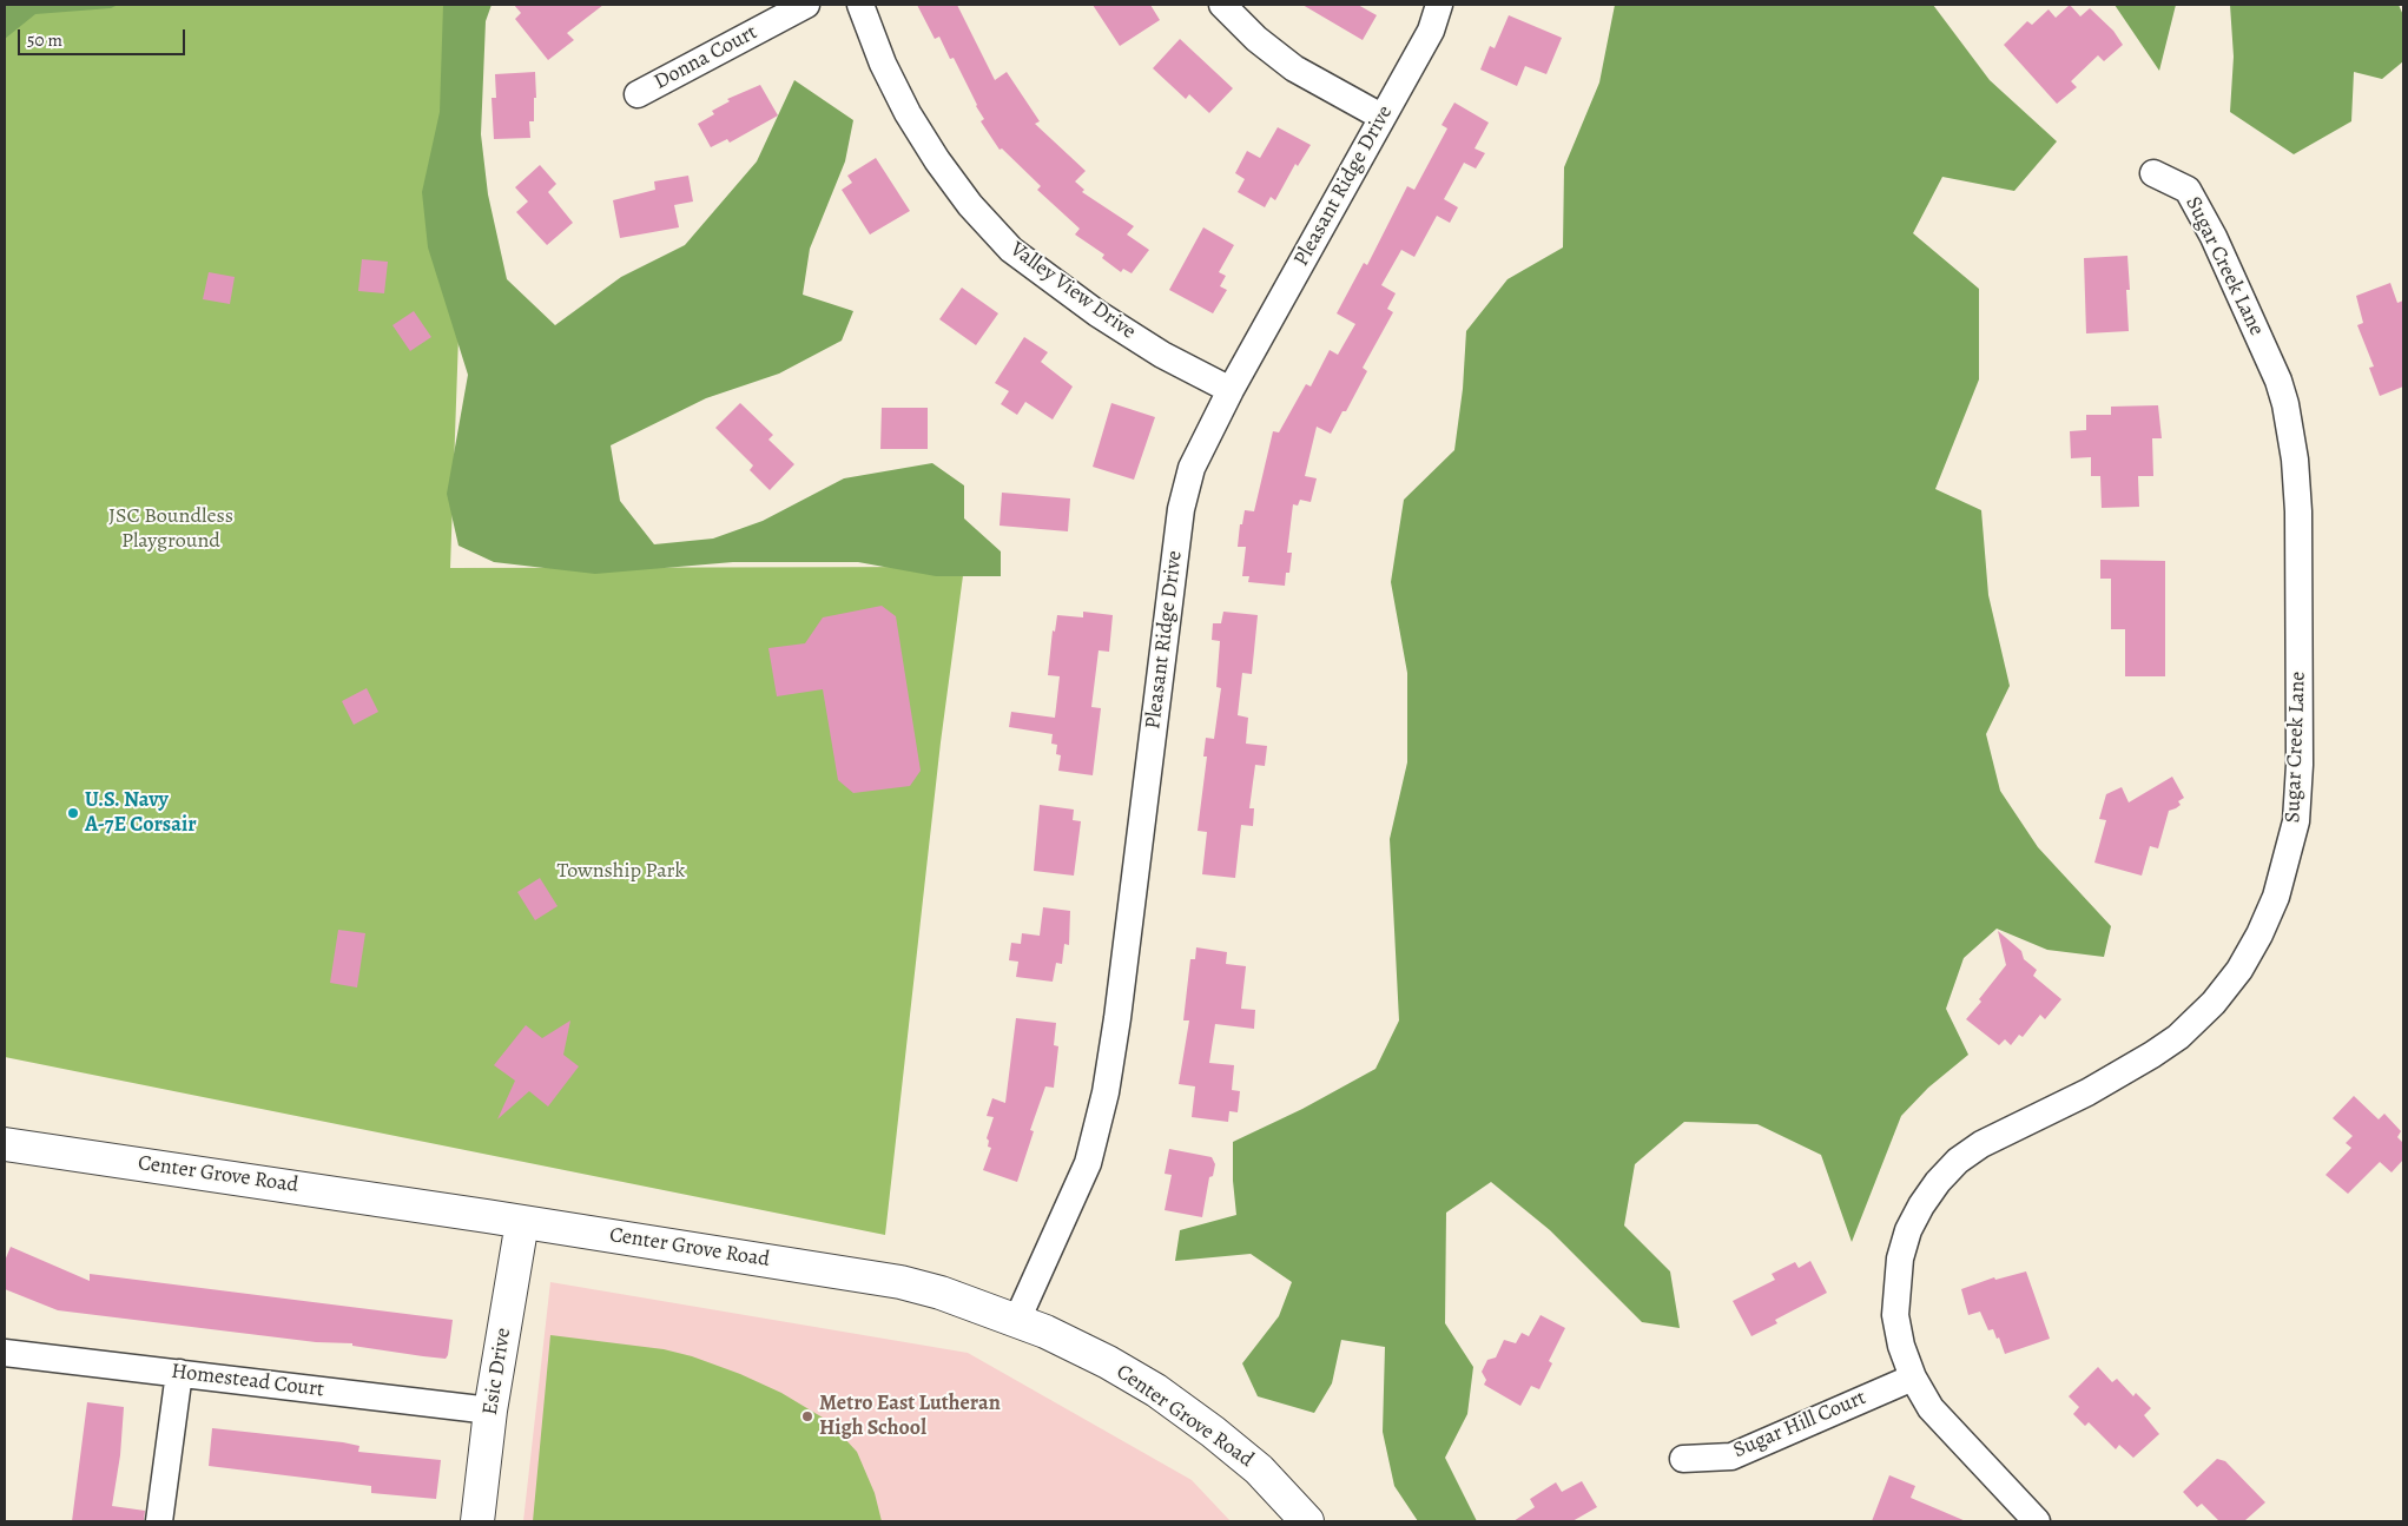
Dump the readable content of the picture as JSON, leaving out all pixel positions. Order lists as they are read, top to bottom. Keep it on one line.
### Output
{"streets":{"street":["Donna Court","Pleasant Ridge Drive","Sugar Creek Lane","Valley View Drive","Center Grove Road","Esic Drive","Homestead Court","Sugar Hill Court"]},"crossings":[["Pleasant Ridge Drive","Valley View Drive"],["Pleasant Ridge Drive","Center Grove Road"],["Sugar Creek Lane","Sugar Hill Court"],["Center Grove Road","Esic Drive"],["Esic Drive","Homestead Court"]],"parks":["JSC Boundless Playground","Township Park"],"places":["U.S. Navy A-7E Corsair","Metro East Lutheran High School"],"scale_bar":"50 m"}
